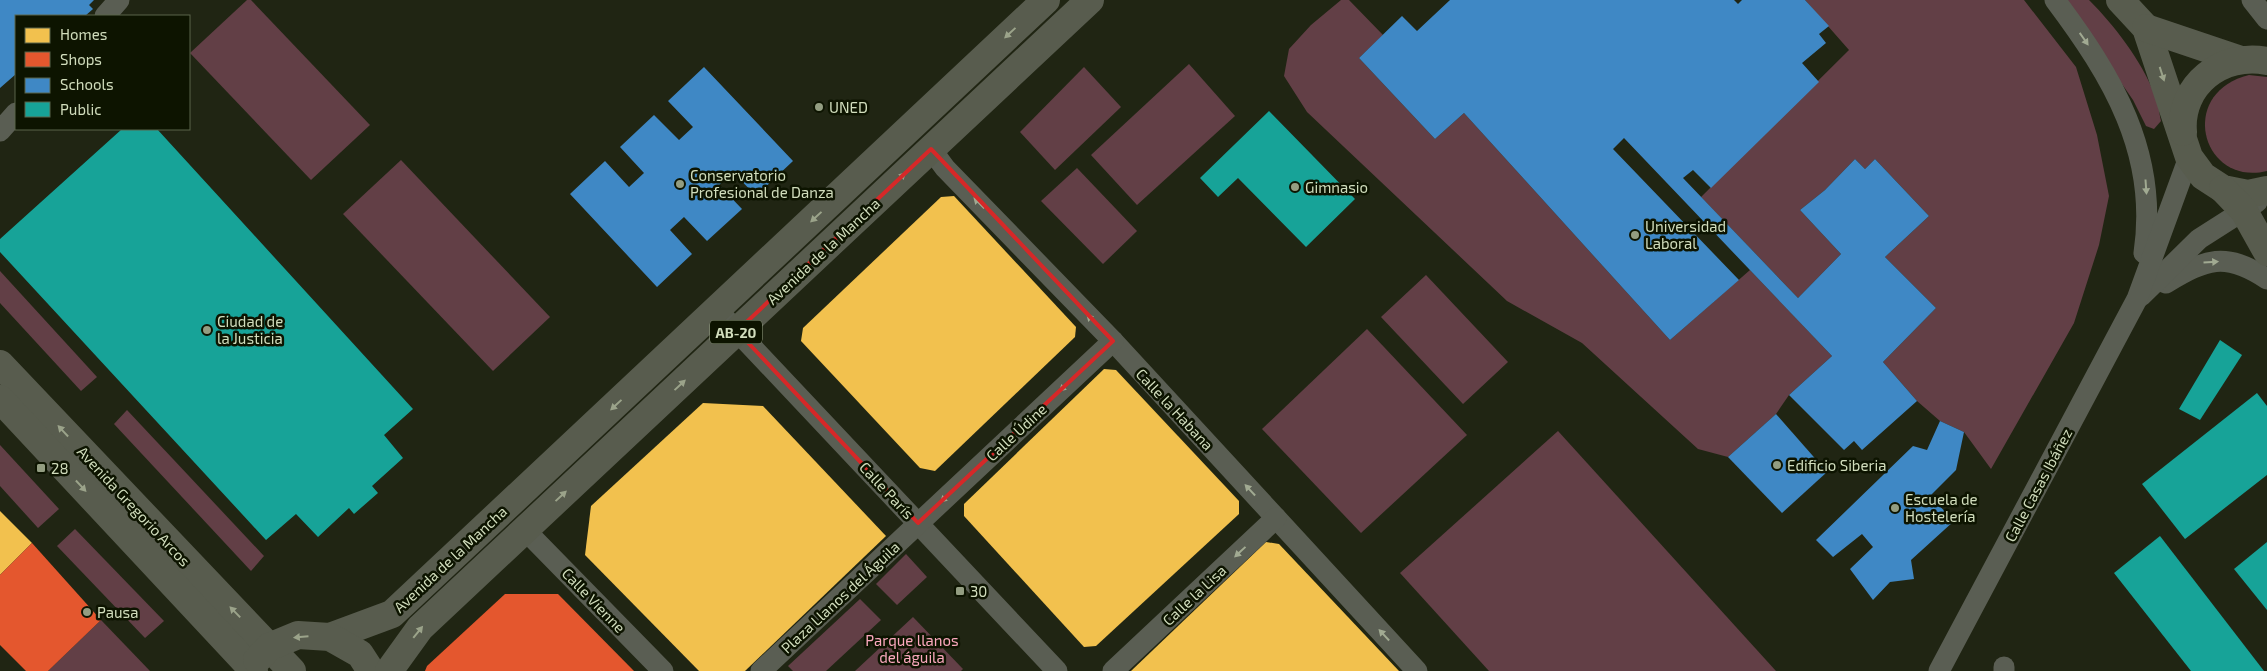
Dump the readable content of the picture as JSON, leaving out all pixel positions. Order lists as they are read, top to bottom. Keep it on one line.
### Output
{"streets":{"main road":["Avenida de la Mancha","AB-20","Avenida Gregorio Arcos"],"street":["Calle la Habana","Calle Údine","Calle Casas Ibáñez","Calle París","Calle la Lisa","Plaza Llanos del Águila","Calle Vienne"]},"crossings":[["Avenida de la Mancha","Calle la Habana"],["Avenida de la Mancha","Calle París"],["Avenida de la Mancha","Avenida Gregorio Arcos"],["Avenida de la Mancha","Calle Vienne"],["Calle la Habana","Calle Údine"],["Calle la Habana","Calle la Lisa"],["Calle Údine","Calle París"],["Calle Údine","Plaza Llanos del Águila"],["Calle París","Plaza Llanos del Águila"]],"one_way":["Calle la Habana","Calle Údine","Calle la Lisa"],"parks":["Parque llanos del águila"],"places":{"other":["UNED","Conservatorio Profesional de Danza","Gimnasio","Universidad Laboral","Ciudad de la Justicia","Edificio Siberia","Escuela de Hostelería","Pausa"],"transit":["28","30"]},"legend":["Homes","Shops","Schools","Public"]}
